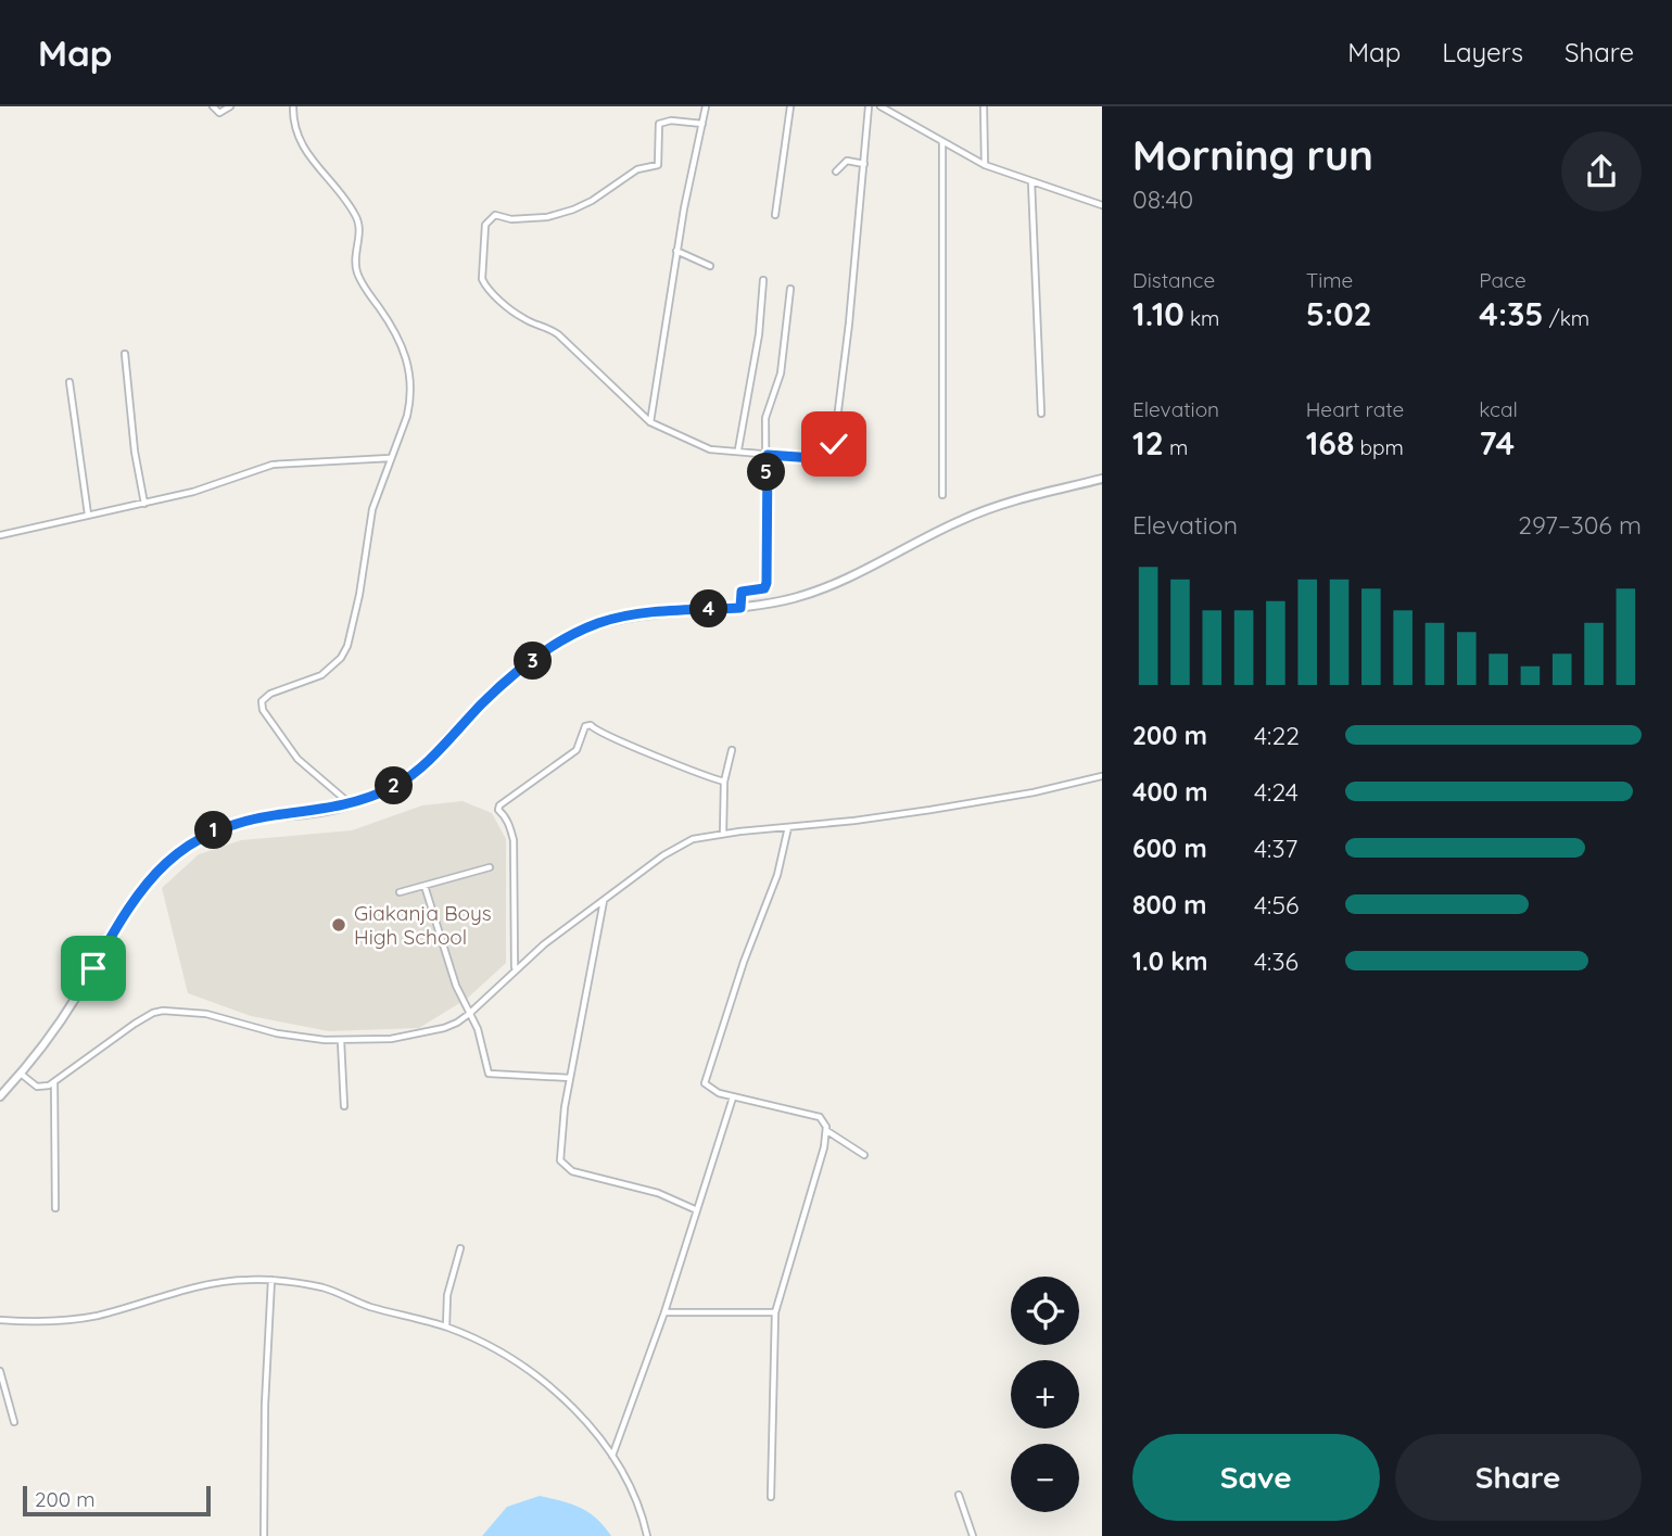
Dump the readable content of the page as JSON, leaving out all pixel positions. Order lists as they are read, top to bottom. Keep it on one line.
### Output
{"places":["Giakanja Boys High School"],"scale_bar":"200 m","page":{"header":"Map","nav":["Map","Layers","Share"],"heading":["Morning run","08:40"],"stats":[["Distance","1.10 km"],["Time","5:02"],["Pace","4:35 /km"],["Elevation","12 m"],["Heart rate","168 bpm"],["kcal","74"]],"pins":["5","4","3","2","1"],"chart":["Elevation","297–306 m"],"list":[{"name":"200 m","note":"4:22"},{"name":"400 m","note":"4:24"},{"name":"600 m","note":"4:37"},{"name":"800 m","note":"4:56"},{"name":"1.0 km","note":"4:36"}],"map_buttons":["+","−"],"buttons":["Save","Share"],"scale":"200 m"}}
